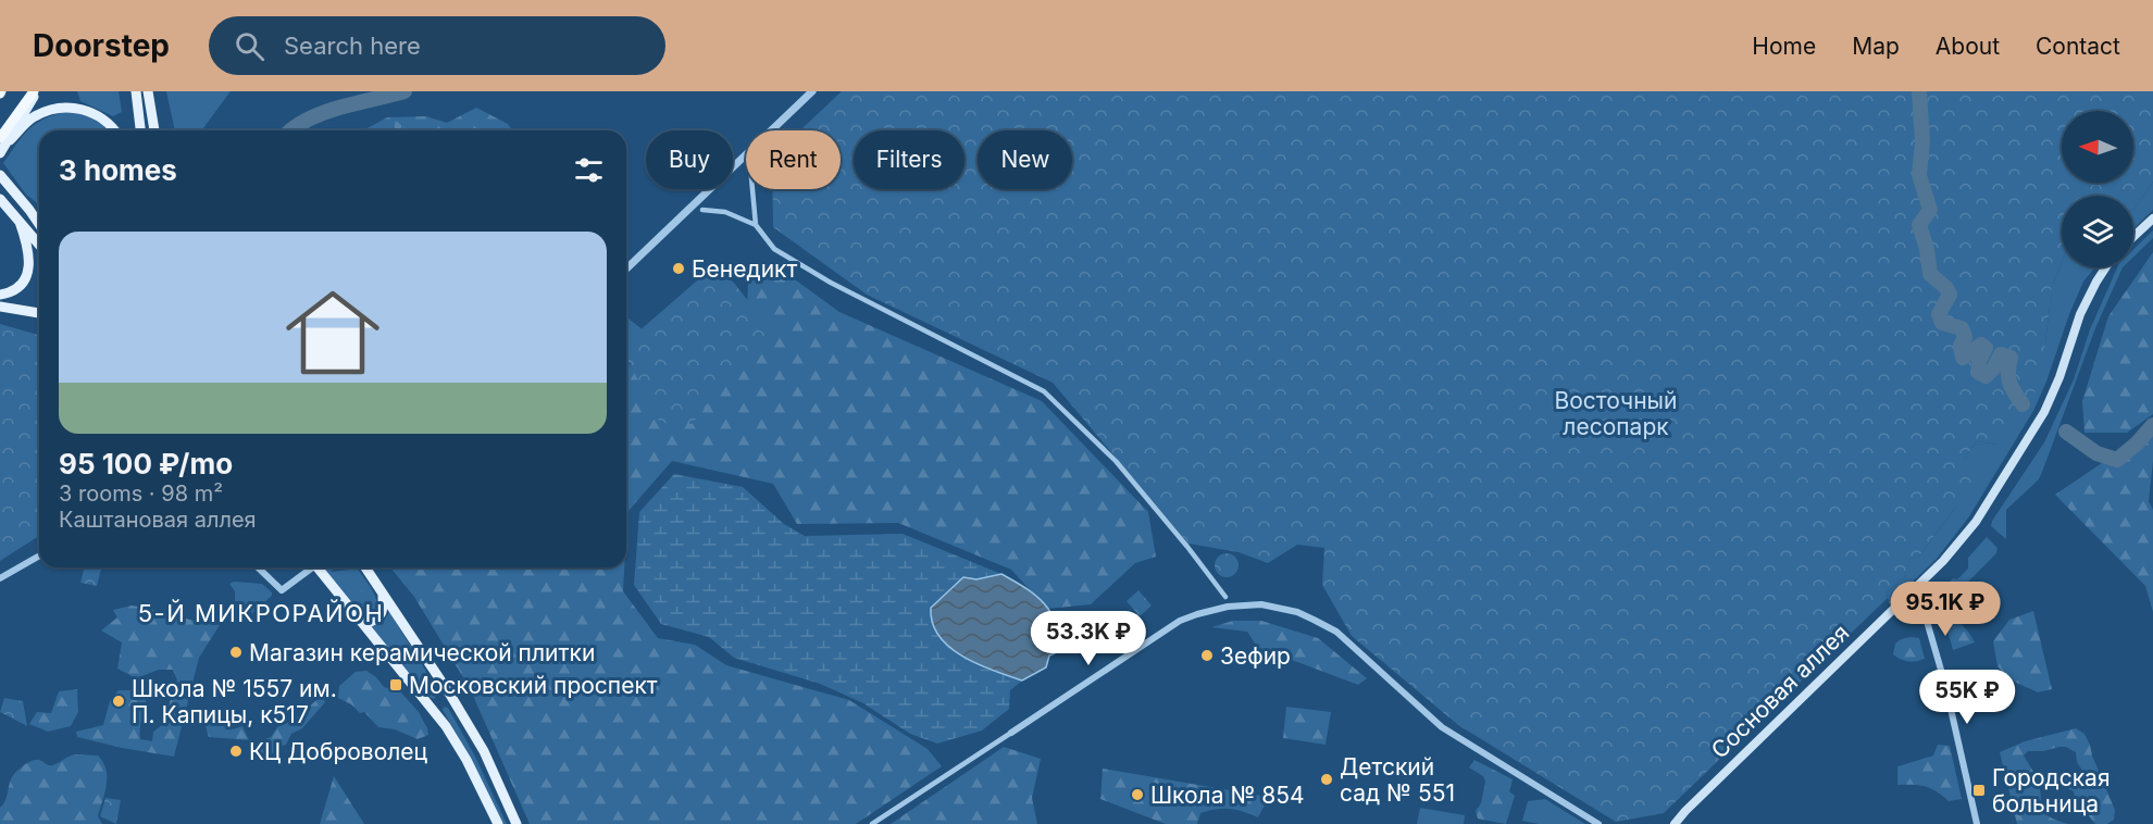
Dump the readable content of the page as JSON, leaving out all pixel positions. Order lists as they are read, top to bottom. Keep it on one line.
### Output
{"streets":{"main road":["Сосновая аллея"]},"districts":["5-Й МИКРОРАЙОН"],"parks":["Восточный лесопарк"],"places":{"other":["Бенедикт","Магазин керамической плитки","Зефир","Школа № 1557 им. П. Капицы, к517","КЦ Доброволец","Детский сад № 551","Школа № 854"],"transit":["Московский проспект","Городская больница"]},"north":"left","page":{"header":"Doorstep","search":"Search here","nav":["Home","Map","About","Contact"],"chip":["Buy","Rent","Filters","New"],"heading":"3 homes","list":[{"name":"95 100 ₽/mo","note":"3 rooms · 98 m² · Каштановая аллея"}],"price":["95.1K ₽","53.3K ₽","55K ₽"]}}
